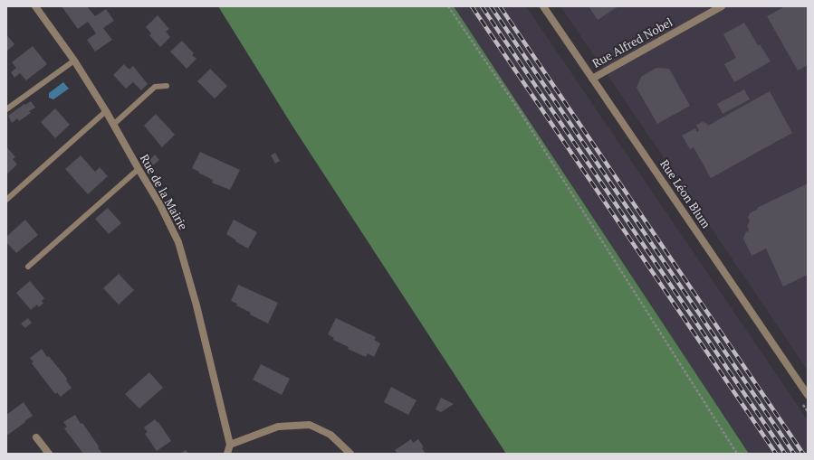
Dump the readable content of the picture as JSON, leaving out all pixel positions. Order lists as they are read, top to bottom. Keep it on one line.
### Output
{"streets":{"street":["Rue Alfred Nobel","Rue de la Mairie","Rue Léon Blum"]},"crossings":[["Rue Alfred Nobel","Rue Léon Blum"]]}
